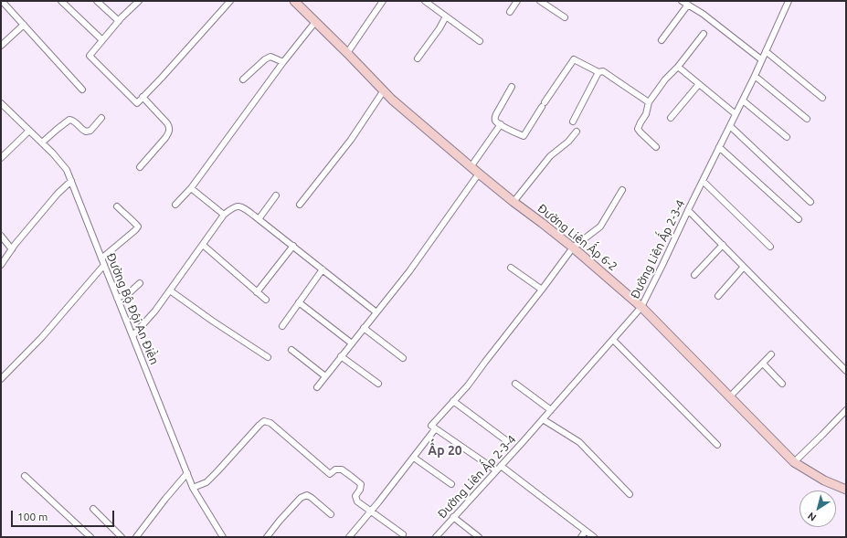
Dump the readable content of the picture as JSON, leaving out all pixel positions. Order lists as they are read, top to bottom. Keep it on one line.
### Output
{"streets":{"street":["Đường Liên Ấp 6-2","Đường Liên Ấp 2-3-4","Đường Bộ Đội An Điền"]},"crossings":[["Đường Liên Ấp 6-2","Đường Liên Ấp 2-3-4"]],"districts":["Ấp 20"],"scale_bar":"100 m","north":"bottom left"}
